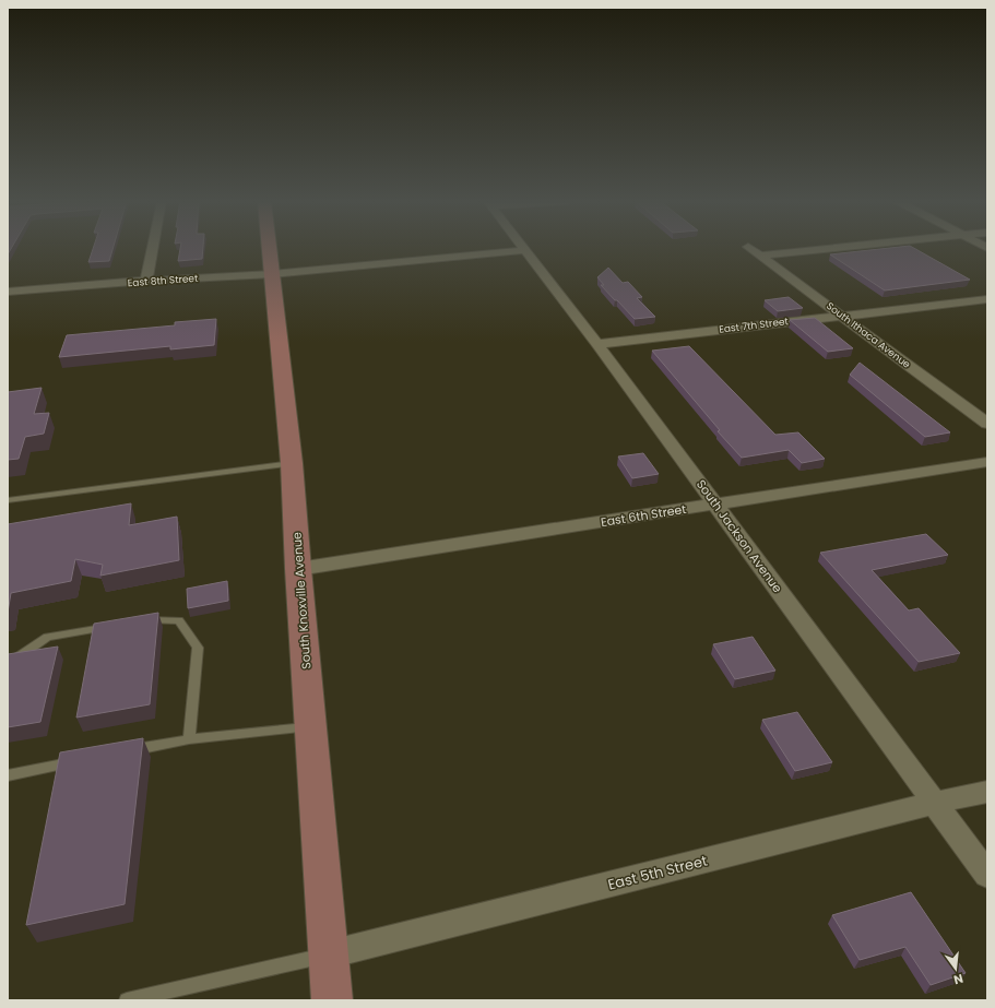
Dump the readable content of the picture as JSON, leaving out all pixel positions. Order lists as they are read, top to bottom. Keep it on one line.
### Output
{"streets":{"main road":["South Knoxville Avenue"],"street":["East 8th Street","East 7th Street","South Ithaca Avenue","East 6th Street","South Jackson Avenue","East 5th Street"]},"crossings":[["East 8th Street","South Jackson Avenue"],["East 8th Street","South Knoxville Avenue"],["East 7th Street","South Ithaca Avenue"],["East 7th Street","South Jackson Avenue"],["East 6th Street","South Jackson Avenue"],["East 6th Street","South Knoxville Avenue"],["South Jackson Avenue","East 5th Street"],["South Knoxville Avenue","East 5th Street"]],"north":"bottom"}
